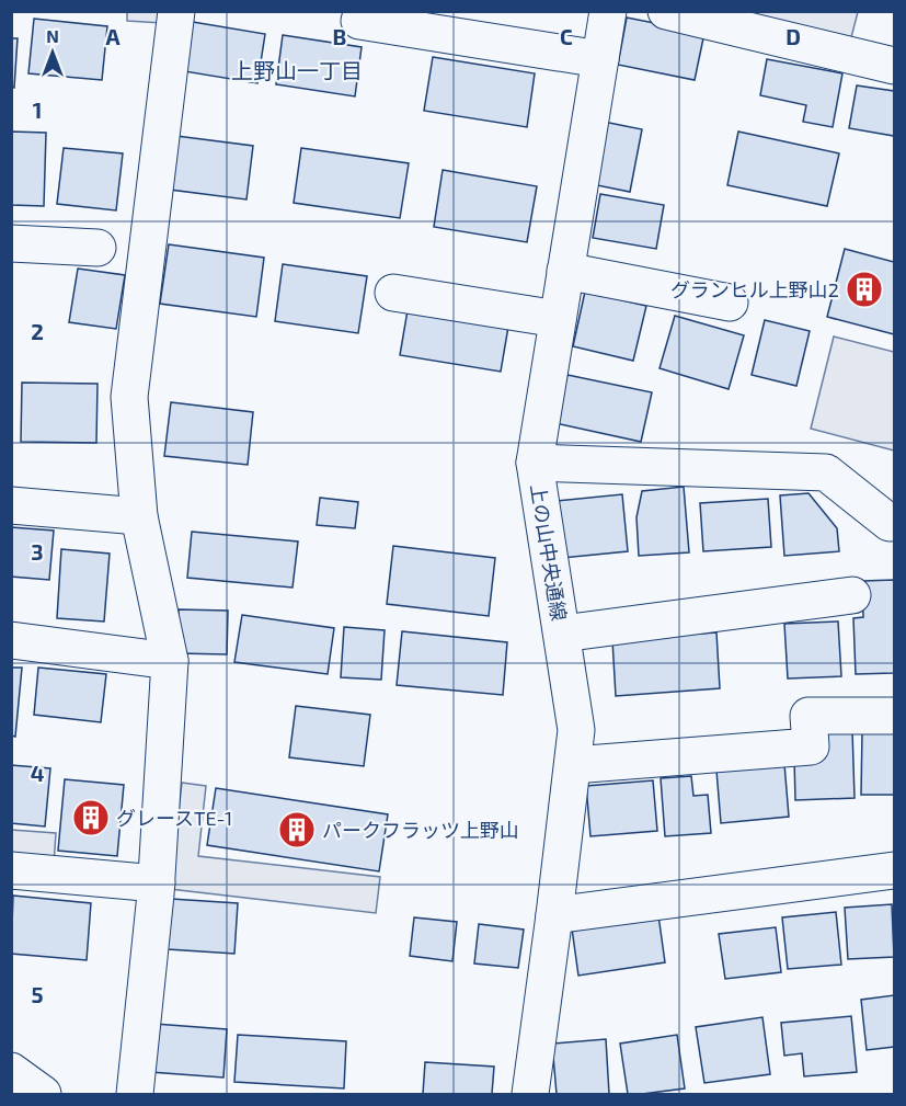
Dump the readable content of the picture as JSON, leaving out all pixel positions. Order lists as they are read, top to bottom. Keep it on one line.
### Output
{"streets":{"street":["上の山中央通線"]},"districts":["上野山一丁目"],"places":{"building":["グランヒル上野山2","グレースTE-1","パークフラッツ上野山"]},"north":"top","grid":{"columns":["A","B","C","D"],"rows":["1","2","3","4","5"]}}
